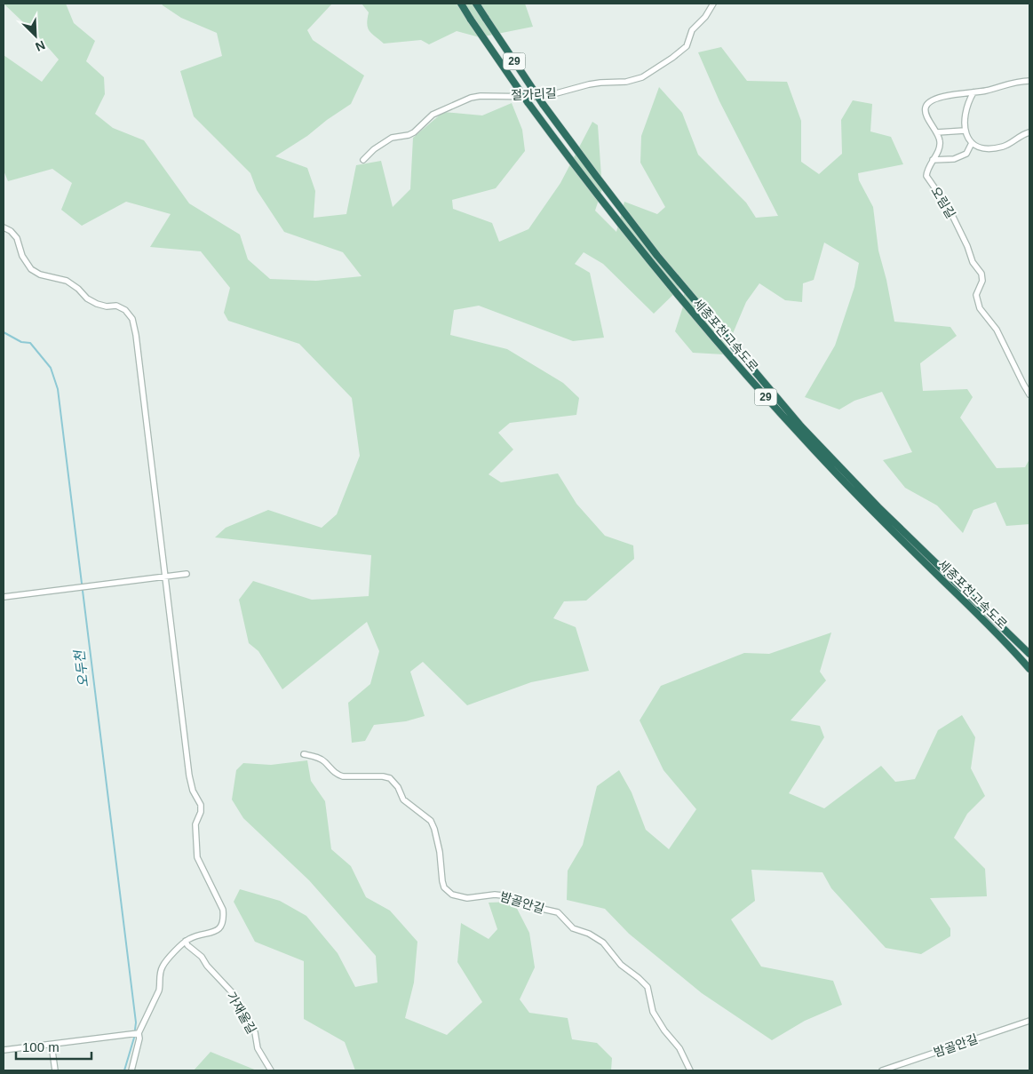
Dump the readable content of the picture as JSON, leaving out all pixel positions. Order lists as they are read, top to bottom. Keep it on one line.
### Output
{"streets":{"highway":["29","세종포천고속도로"],"street":["절가리길","오림길","밤골안길","가재울길"]},"water":["오두천"],"scale_bar":"100 m","north":"bottom right"}
